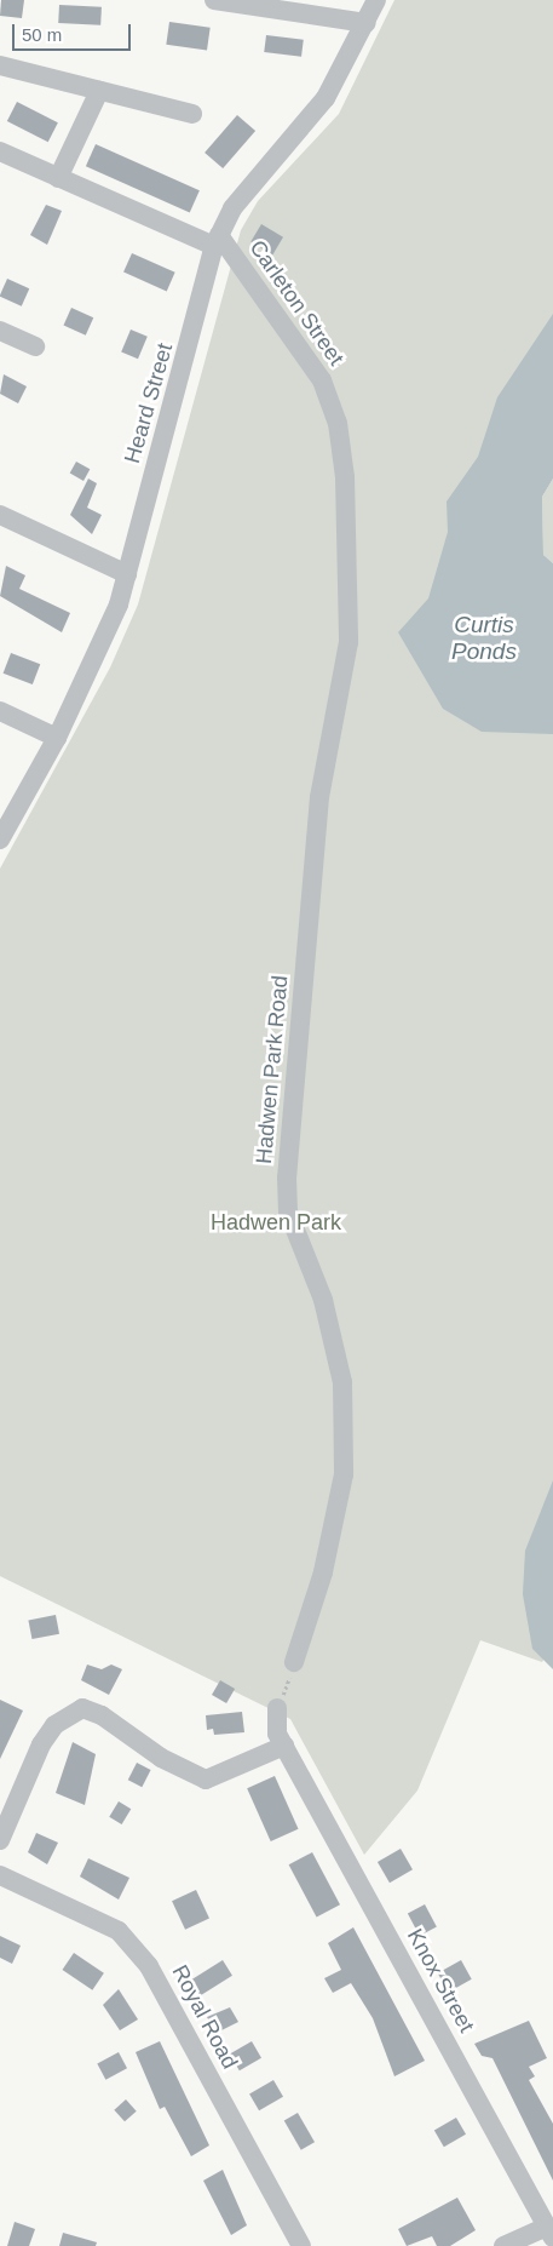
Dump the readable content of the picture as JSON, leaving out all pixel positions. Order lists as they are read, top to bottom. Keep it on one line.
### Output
{"streets":{"street":["Carleton Street","Heard Street","Hadwen Park Road","Knox Street","Royal Road"]},"crossings":[["Carleton Street","Heard Street"],["Carleton Street","Hadwen Park Road"]],"water":["Curtis Ponds"],"parks":["Hadwen Park"],"scale_bar":"50 m"}
